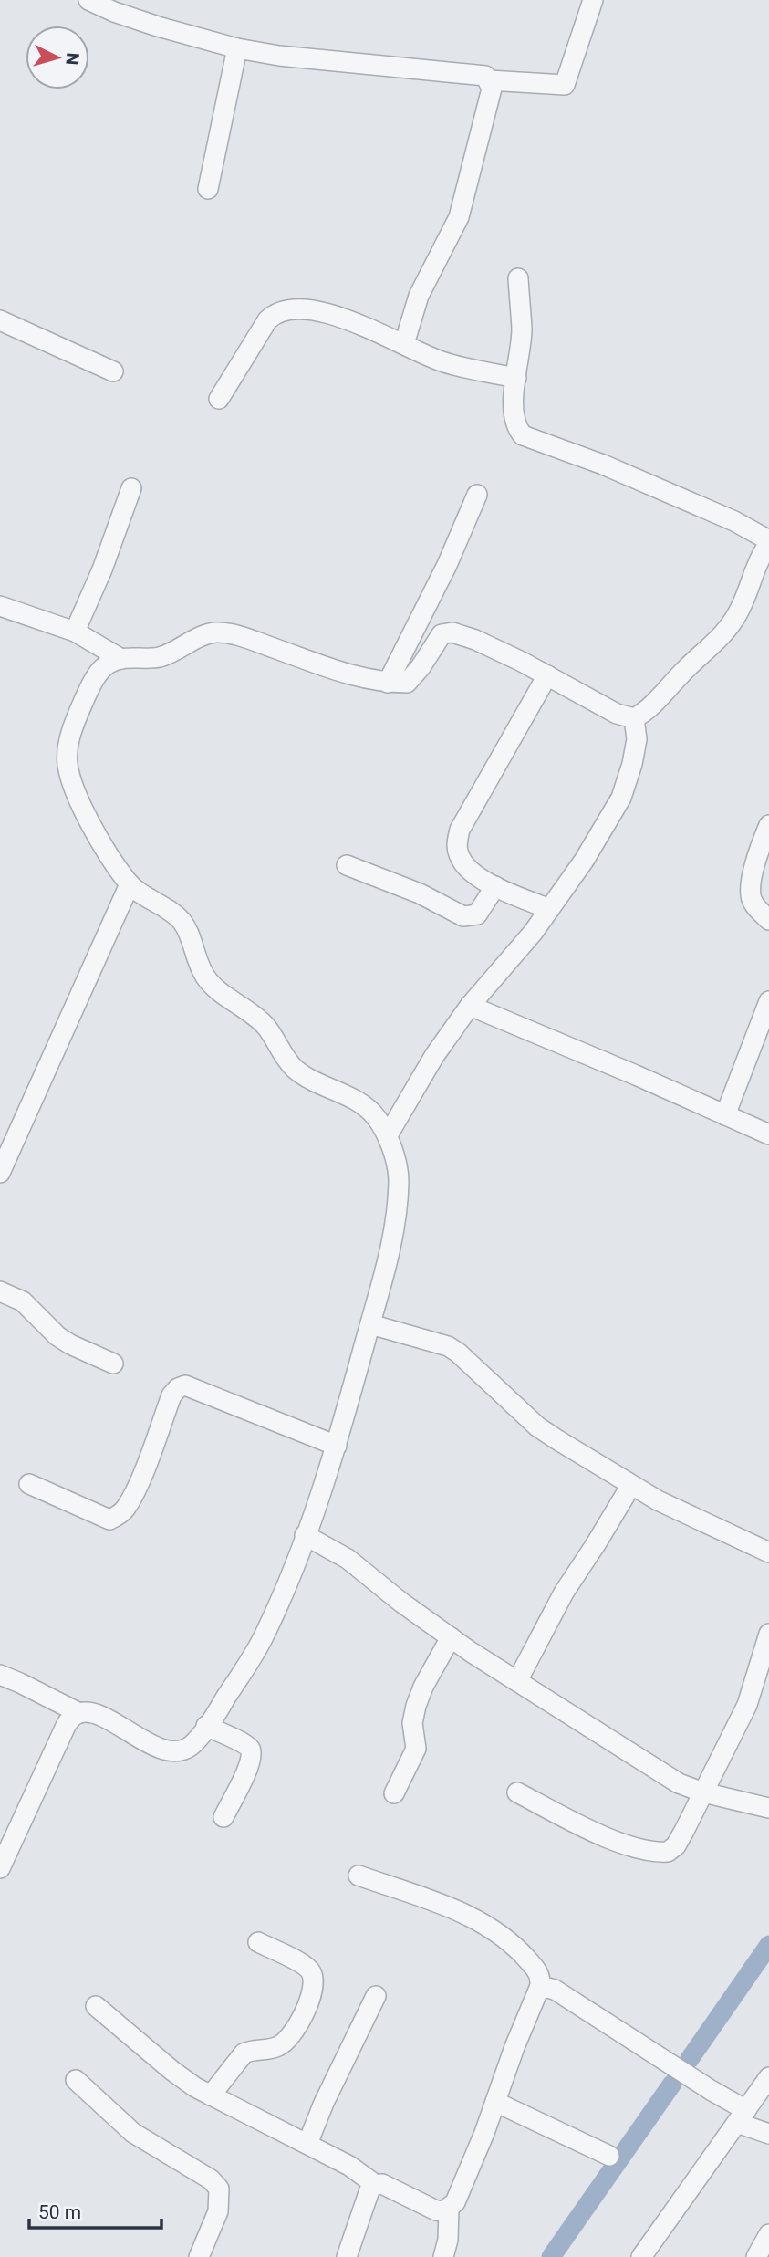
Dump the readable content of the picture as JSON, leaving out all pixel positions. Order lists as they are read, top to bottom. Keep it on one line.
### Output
{"scale_bar":"50 m","north":"right"}
